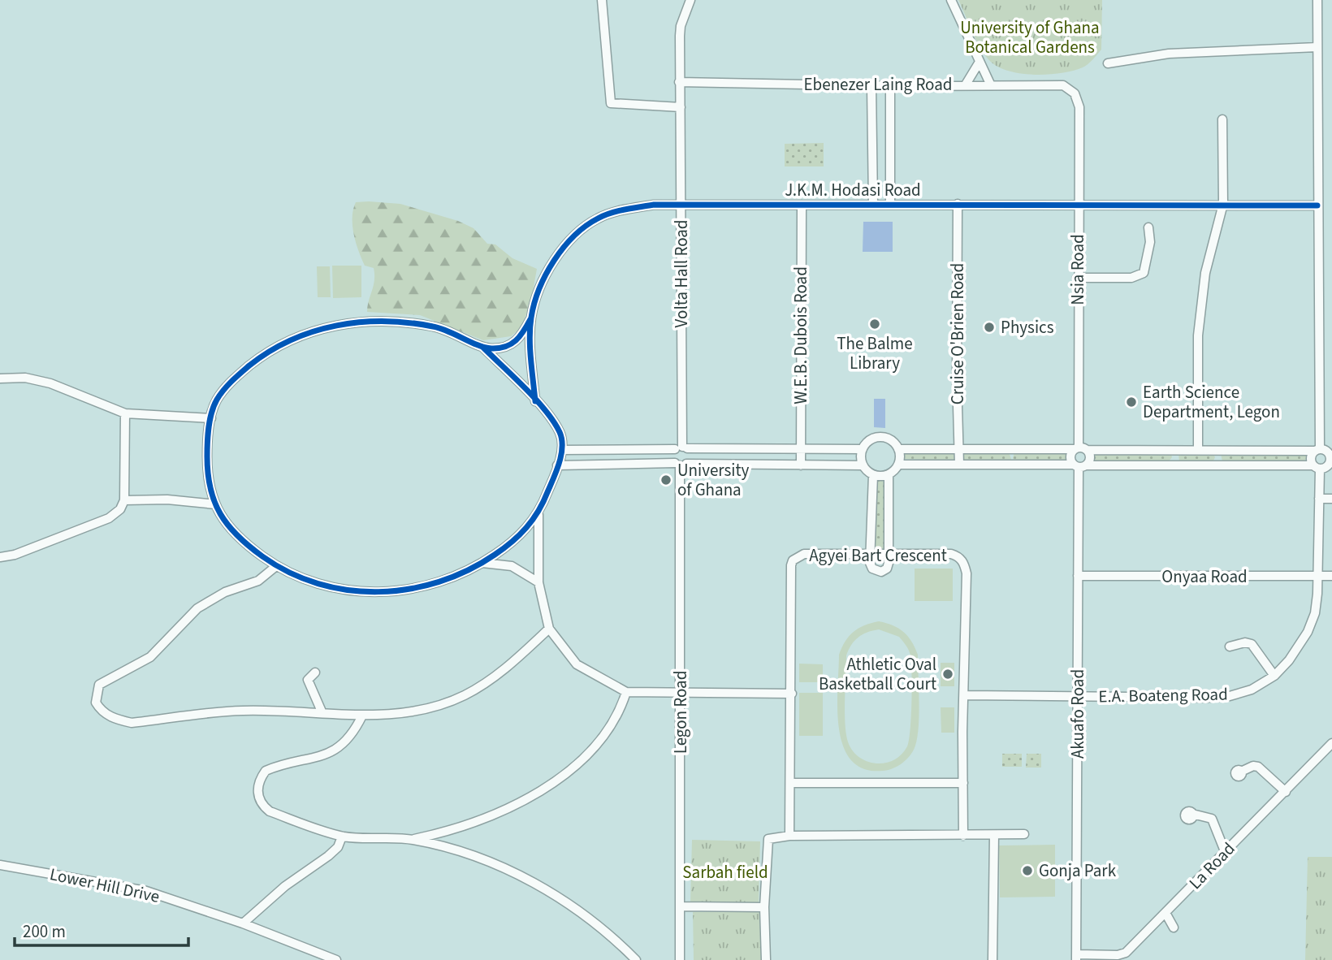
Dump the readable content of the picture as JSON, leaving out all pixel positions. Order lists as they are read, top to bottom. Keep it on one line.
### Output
{"streets":{"street":["Ebenezer Laing Road","J.K.M. Hodasi Road","Nsia Road","Volta Hall Road","Cruise O'Brien Road","W.E.B. Dubois Road","Agyei Bart Crescent","Onyaa Road","E.A. Boateng Road","Legon Road","Akuafo Road","La Road","Lower Hill Drive"]},"crossings":[["Ebenezer Laing Road","Nsia Road"],["Ebenezer Laing Road","Volta Hall Road"],["J.K.M. Hodasi Road","Nsia Road"],["J.K.M. Hodasi Road","Volta Hall Road"],["J.K.M. Hodasi Road","Cruise O'Brien Road"],["J.K.M. Hodasi Road","W.E.B. Dubois Road"],["Agyei Bart Crescent","E.A. Boateng Road"],["Onyaa Road","E.A. Boateng Road"],["Onyaa Road","Akuafo Road"],["E.A. Boateng Road","Akuafo Road"],["Akuafo Road","La Road"]],"parks":["University of Ghana Botanical Gardens","Sarbah field"],"places":["The Balme Library","Physics","Earth Science Department, Legon","University of Ghana","Athletic Oval Basketball Court","Gonja Park"],"scale_bar":"200 m"}
